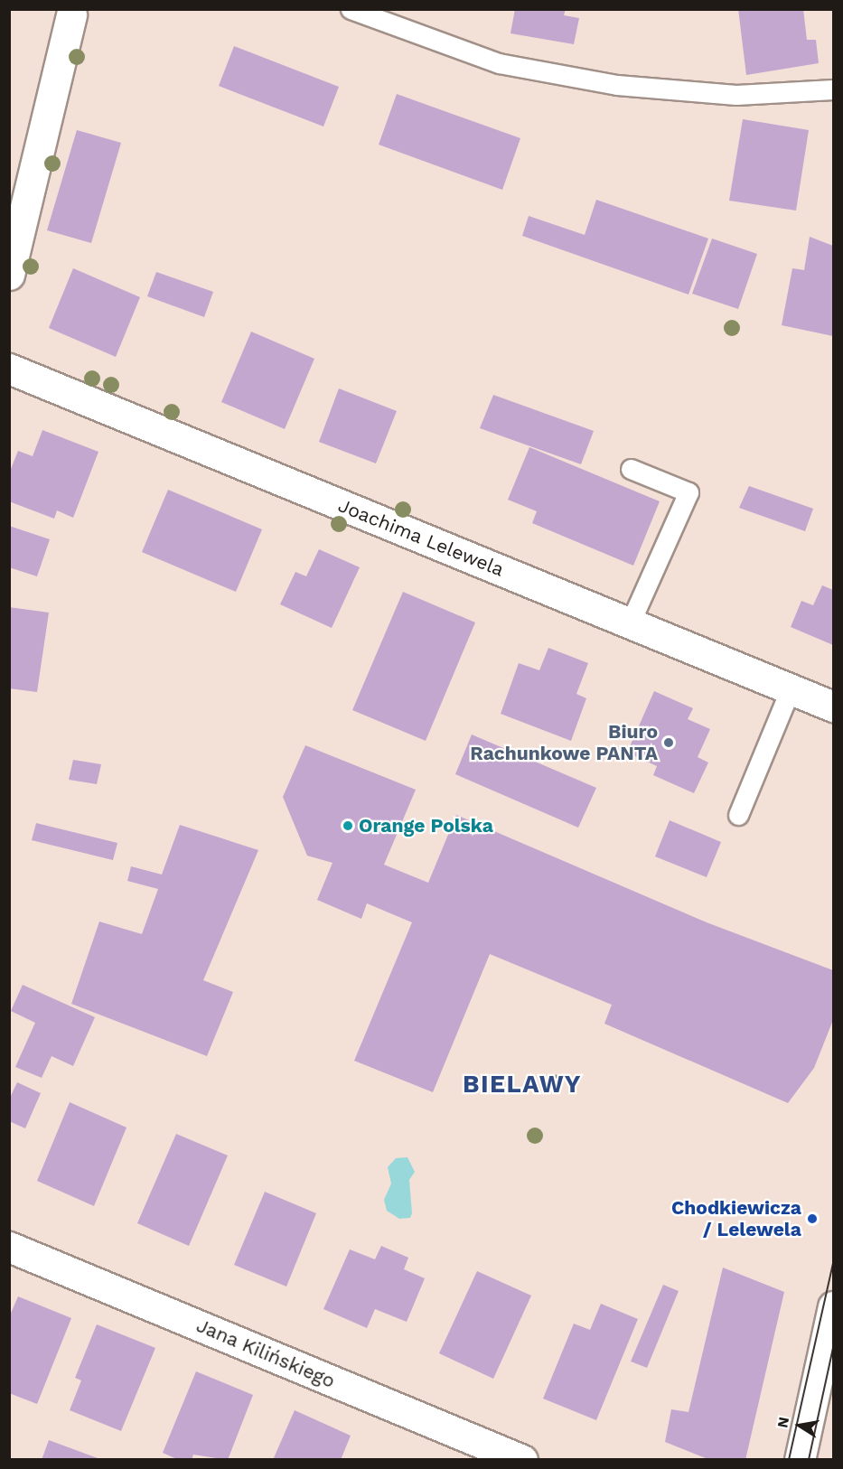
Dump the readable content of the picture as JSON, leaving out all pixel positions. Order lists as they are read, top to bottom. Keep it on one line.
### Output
{"streets":{"street":["Joachima Lelewela","Jana Kilińskiego"]},"districts":["BIELAWY"],"places":["Biuro Rachunkowe PANTA","Orange Polska","Chodkiewicza / Lelewela"],"north":"left"}
